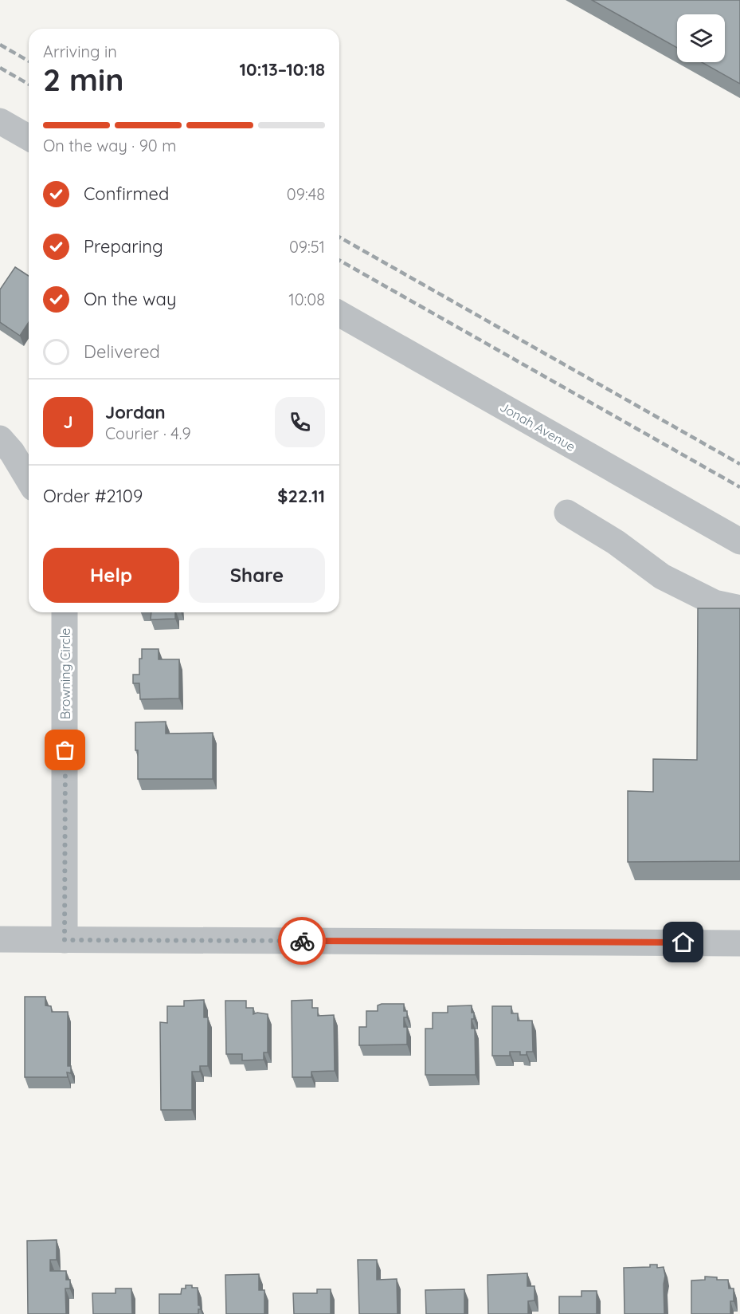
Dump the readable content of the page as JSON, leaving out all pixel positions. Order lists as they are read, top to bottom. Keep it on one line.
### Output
{"streets":{"street":["Jonah Avenue","Browning Circle"]},"page":{"heading":["2 min","Arriving in","10:13–10:18"],"panel":["Jordan","Courier · 4.9","Order #2109","$22.11"],"bar":"On the way · 90 m","list":[["Confirmed","09:48"],["Preparing","09:51"],["On the way","10:08"],"Delivered"],"round":"J","buttons":["Help","Share"]}}
